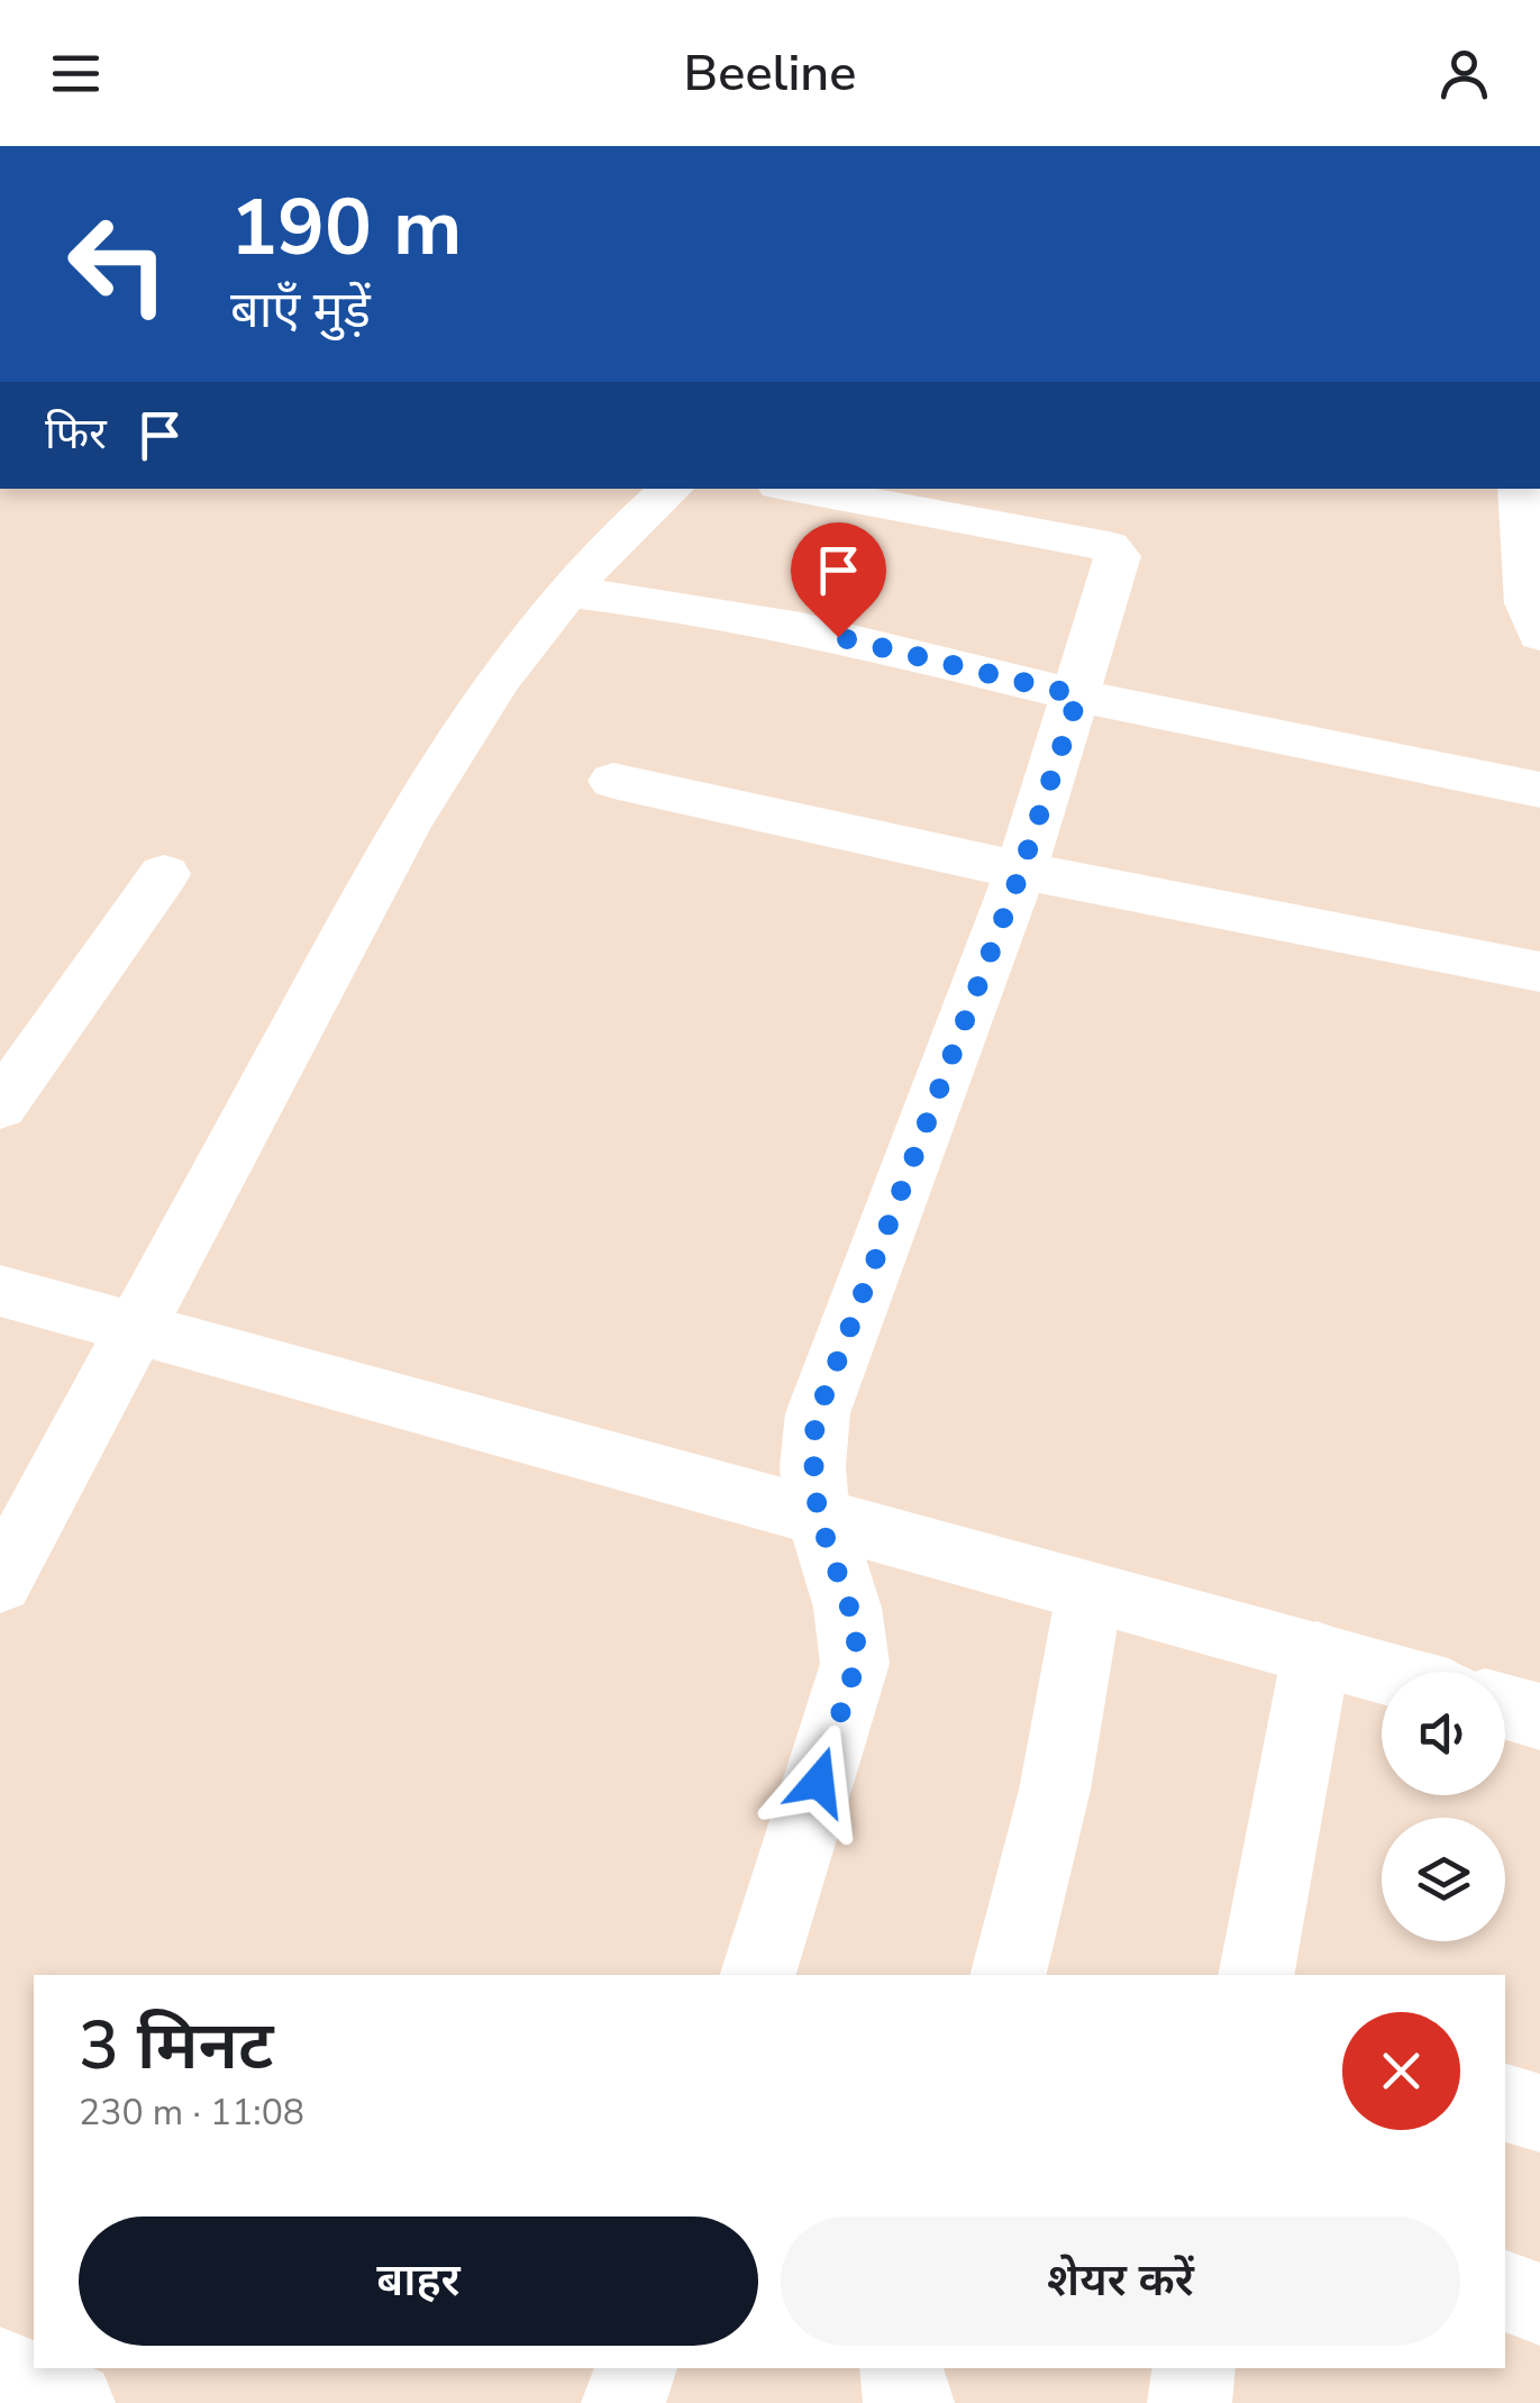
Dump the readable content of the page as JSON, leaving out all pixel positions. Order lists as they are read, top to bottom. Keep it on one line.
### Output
{"page":{"header":"Beeline","turn":["190 m","बाएँ मुड़ें"],"then":"फिर","heading":["3 मिनट","230 m · 11:08"],"buttons":["बाहर","शेयर करें"]}}
